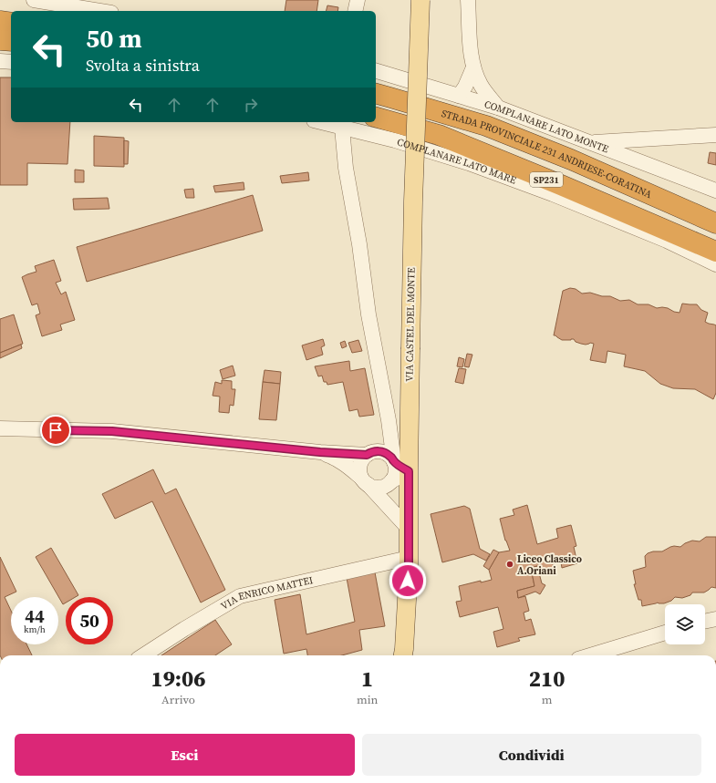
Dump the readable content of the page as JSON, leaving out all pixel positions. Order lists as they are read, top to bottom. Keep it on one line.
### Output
{"streets":{"highway":["STRADA PROVINCIALE 231 ANDRIESE-CORATINA","SP231"],"main road":["VIA CASTEL DEL MONTE"],"street":["COMPLANARE LATO MONTE","COMPLANARE LATO MARE","VIA ENRICO MATTEI"]},"crossings":[["VIA CASTEL DEL MONTE","VIA ENRICO MATTEI"]],"places":["Liceo Classico A.Oriani"],"page":{"turn":["50 m","Svolta a sinistra"],"speed":"44 km/h","limit":"50","eta":["19:06","Arrivo","1","min","210","m"],"buttons":["Esci","Condividi"]}}
